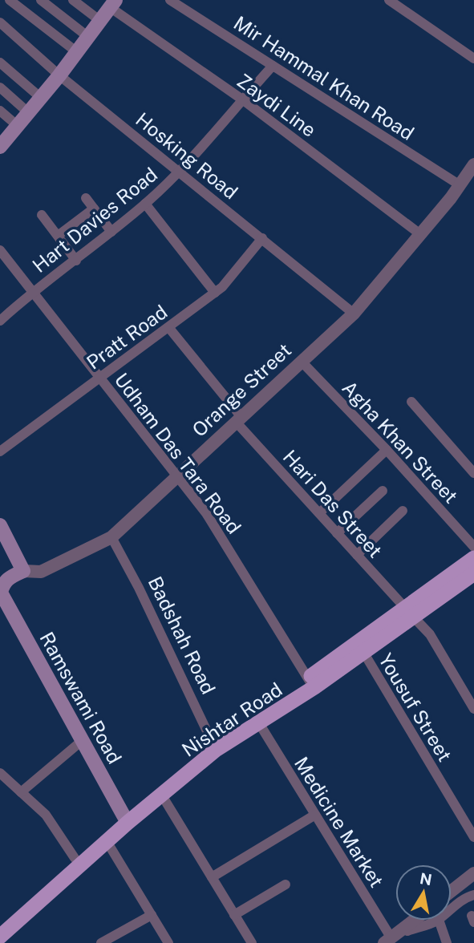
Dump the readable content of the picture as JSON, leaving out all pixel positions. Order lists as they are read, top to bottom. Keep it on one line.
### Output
{"streets":{"main road":["Ramswami Road","Nishtar Road"],"street":["Mir Hammal Khan Road","Zaydi Line","Hosking Road","Hart Davies Road","Pratt Road","Orange Street","Agha Khan Street","Udham Das Tara Road","Hari Das Street","Badshah Road","Yousuf Street","Medicine Market"]},"crossings":[["Mir Hammal Khan Road","Hart Davies Road"],["Mir Hammal Khan Road","Orange Street"],["Zaydi Line","Hart Davies Road"],["Zaydi Line","Orange Street"],["Hosking Road","Hart Davies Road"],["Hosking Road","Pratt Road"],["Hosking Road","Orange Street"],["Hart Davies Road","Udham Das Tara Road"],["Pratt Road","Udham Das Tara Road"],["Pratt Road","Hari Das Street"],["Orange Street","Agha Khan Street"],["Orange Street","Udham Das Tara Road"],["Orange Street","Hari Das Street"],["Orange Street","Badshah Road"],["Udham Das Tara Road","Nishtar Road"],["Hari Das Street","Nishtar Road"],["Badshah Road","Nishtar Road"],["Ramswami Road","Nishtar Road"],["Yousuf Street","Nishtar Road"],["Nishtar Road","Medicine Market"]],"north":"top"}
